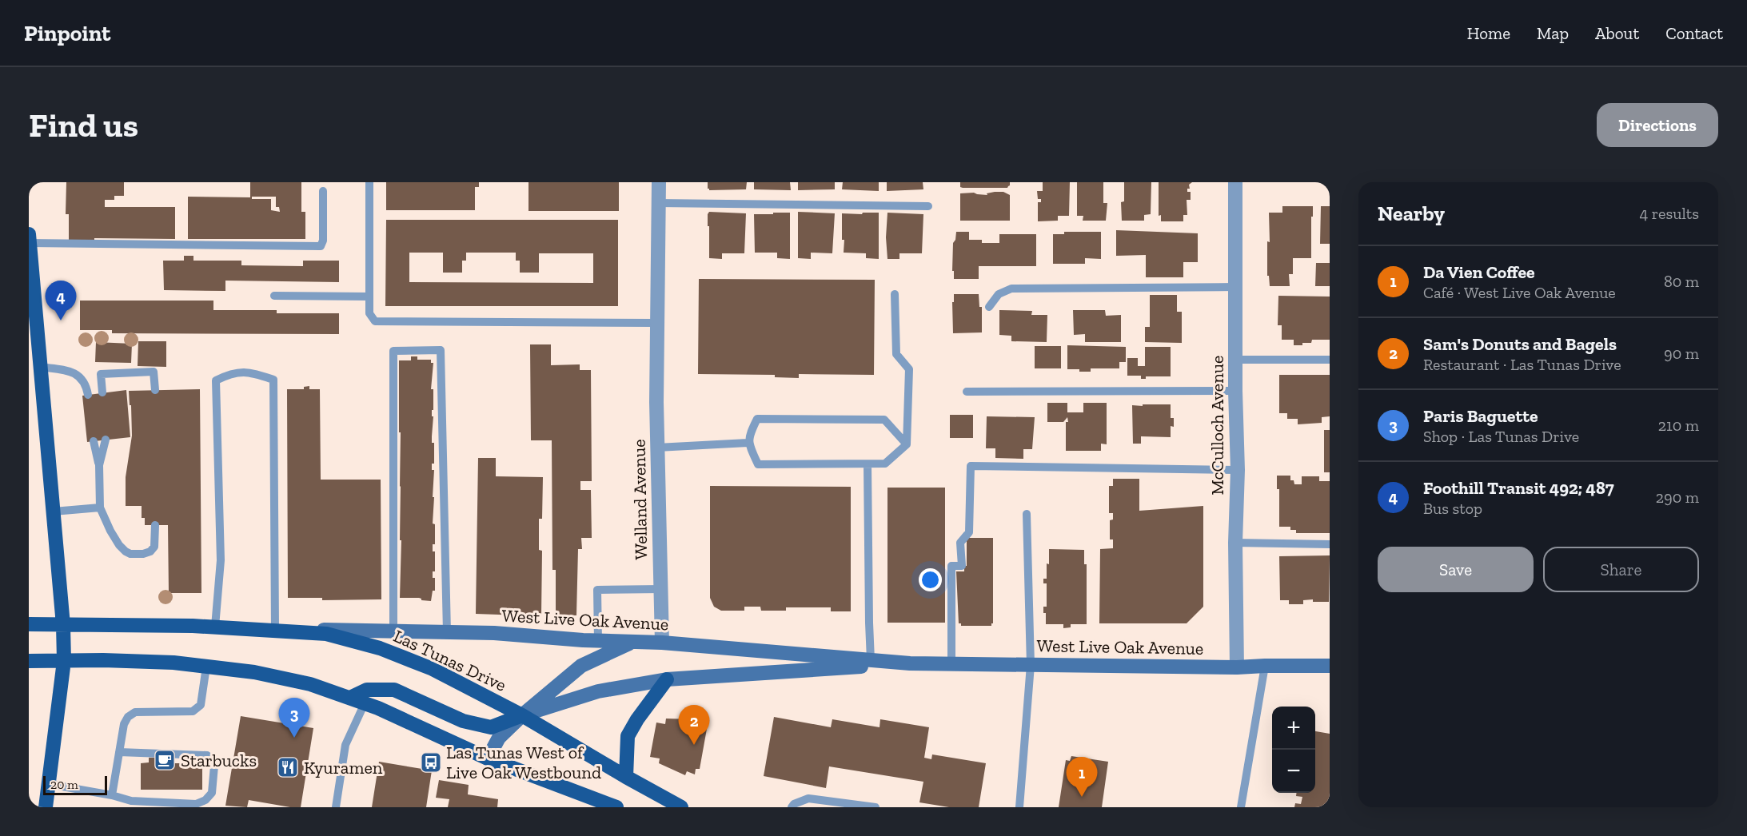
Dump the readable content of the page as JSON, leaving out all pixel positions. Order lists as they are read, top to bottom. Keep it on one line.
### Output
{"streets":{"main road":["Las Tunas Drive"],"street":["McCulloch Avenue","Welland Avenue","West Live Oak Avenue"]},"crossings":[["McCulloch Avenue","West Live Oak Avenue"],["Welland Avenue","West Live Oak Avenue"],["West Live Oak Avenue","Las Tunas Drive"]],"places":{"cafe":["Starbucks"],"bus stop":["Las Tunas West of Live Oak Westbound"],"restaurant":["Kyuramen"]},"scale_bar":"20 m","page":{"header":"Pinpoint","nav":["Home","Map","About","Contact"],"buttons":["Directions",["Save","Share"]],"title":"Find us","heading":["Nearby","4 results"],"list":[{"mark":"1","name":"Da Vien Coffee","note":"Café · West Live Oak Avenue","value":"80 m"},{"mark":"2","name":"Sam's Donuts and Bagels","note":"Restaurant · Las Tunas Drive","value":"90 m"},{"mark":"3","name":"Paris Baguette","note":"Shop · Las Tunas Drive","value":"210 m"},{"mark":"4","name":"Foothill Transit 492; 487","note":"Bus stop","value":"290 m"}],"pins":["4","3","2","1"],"map_buttons":["+","−"],"scale":"20 m"}}
